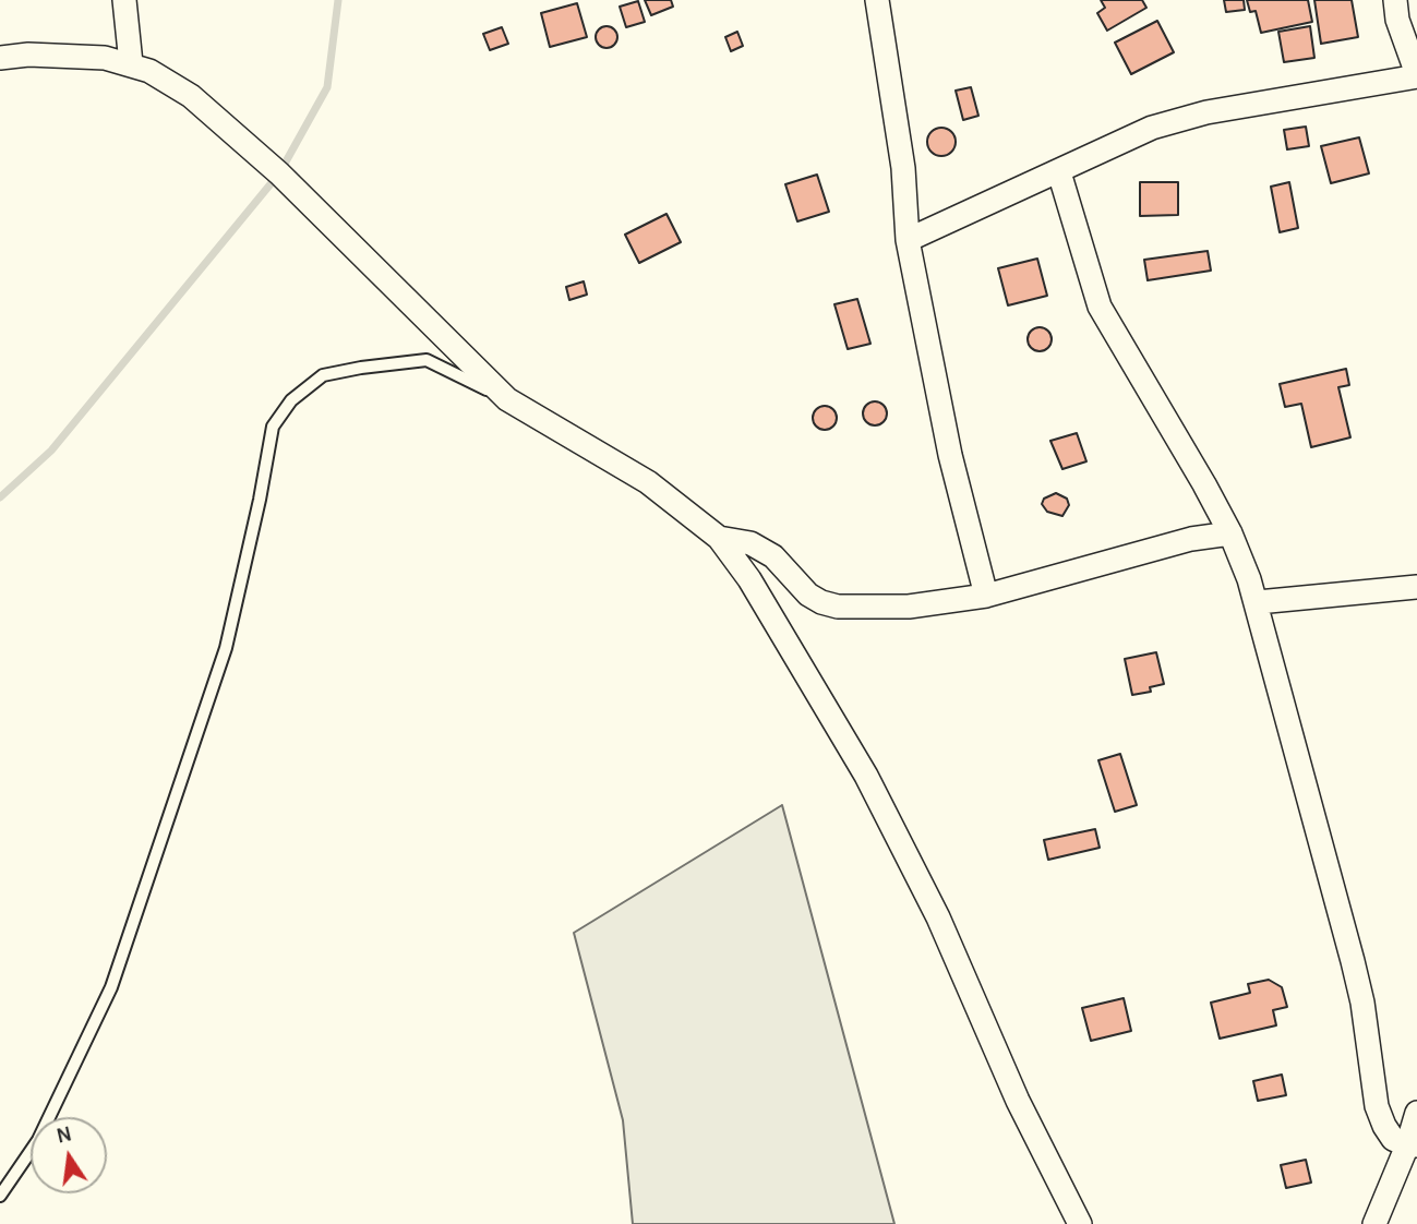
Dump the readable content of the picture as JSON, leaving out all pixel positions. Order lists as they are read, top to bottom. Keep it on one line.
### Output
{"north":"top"}
